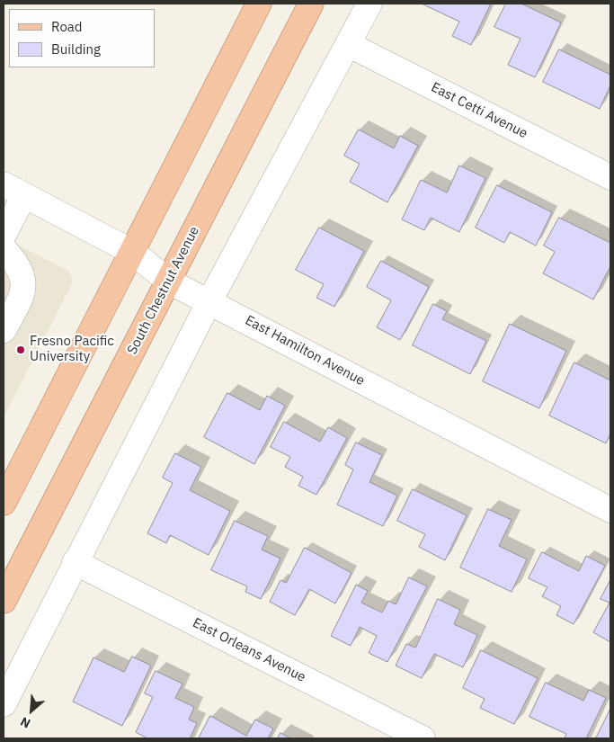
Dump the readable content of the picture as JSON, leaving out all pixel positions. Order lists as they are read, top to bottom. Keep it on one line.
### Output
{"streets":{"main road":["South Chestnut Avenue"],"street":["East Cetti Avenue","East Hamilton Avenue","East Orleans Avenue"]},"crossings":[["South Chestnut Avenue","East Hamilton Avenue"]],"places":["Fresno Pacific University"],"legend":["Road","Building"],"north":"bottom left"}
